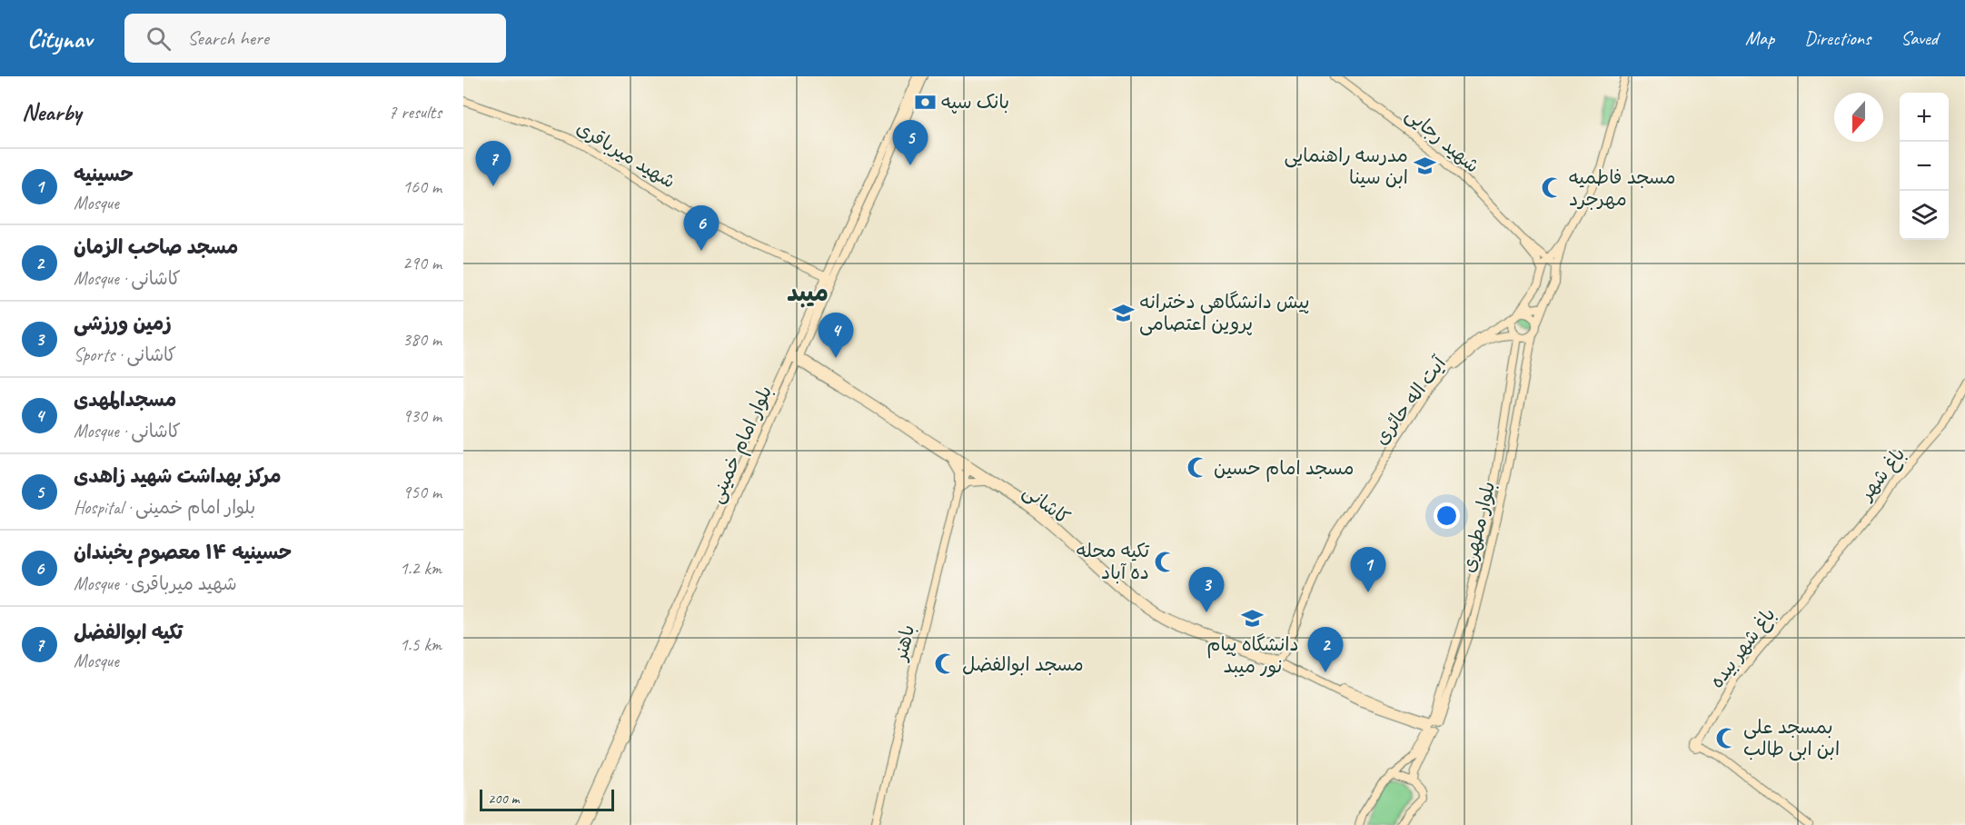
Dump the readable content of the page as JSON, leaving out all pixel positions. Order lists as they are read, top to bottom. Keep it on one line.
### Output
{"streets":{"main road":["شهید رجایی","شهید میرباقری","آیت اله حائری","بلوار امام خمینی","باغ شهر","کاشانی","بلوار مطهری","باهنر","باغ شهر بیده"]},"crossings":[["شهید میرباقری","بلوار امام خمینی"],["آیت اله حائری","کاشانی"],["آیت اله حائری","بلوار مطهری"],["بلوار امام خمینی","کاشانی"],["باغ شهر","باغ شهر بیده"],["کاشانی","بلوار مطهری"],["کاشانی","باهنر"]],"districts":["میبد"],"places":{"bank":["بانک سپه"],"school or university":["مدرسه راهنمایی ابن سینا","پیش دانشگاهی دخترانه پروین اعتصامی","دانشگاه پیام نور میبد"],"mosque":["مسجد فاطمیه مهرجرد","مسجد امام حسین","تکیه محله ده آباد","مسجد ابوالفضل","بمسجد علی ابن ابی طالب"]},"scale_bar":"200 m","north":"bottom","page":{"header":"Citynav","search":"Search here","nav":["Map","Directions","Saved"],"heading":["Nearby","7 results"],"map_buttons":["+","−"],"pins":["5","7","6","4","1","3","2"],"list":[{"mark":"1","name":"حسینیه","note":"Mosque","value":"160 m"},{"mark":"2","name":"مسجد صاحب الزمان","note":"Mosque · کاشانی","value":"290 m"},{"mark":"3","name":"زمین ورزشی","note":"Sports · کاشانی","value":"380 m"},{"mark":"4","name":"مسجدالمهدی","note":"Mosque · کاشانی","value":"930 m"},{"mark":"5","name":"مرکز بهداشت شهید زاهدی","note":"Hospital · بلوار امام خمینی","value":"950 m"},{"mark":"6","name":"حسینیه ۱۴ معصوم یخبندان","note":"Mosque · شهید میرباقری","value":"1.2 km"},{"mark":"7","name":"تکیه ابوالفضل","note":"Mosque","value":"1.5 km"}],"scale":"200 m"}}
